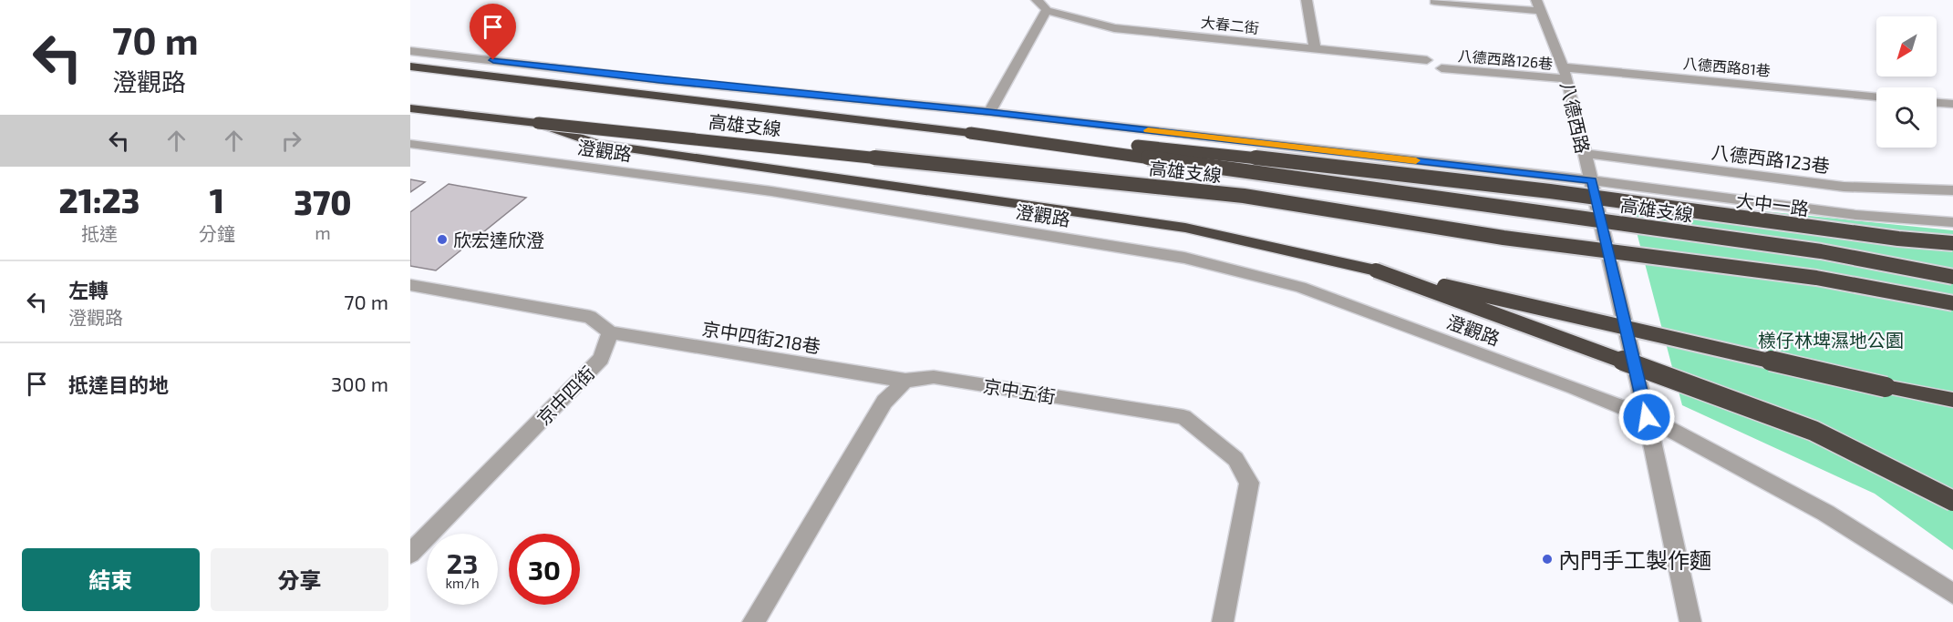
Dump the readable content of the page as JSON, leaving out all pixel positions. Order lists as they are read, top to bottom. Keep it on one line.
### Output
{"streets":{"highway":["高雄支線"],"street":["大春二街","八德西路126巷","八德西路81巷","八德西路","澄觀路","八德西路123巷","大中一路","京中四街218巷","京中五街","京中四街"]},"crossings":[["八德西路126巷","八德西路81巷"],["八德西路126巷","八德西路"],["八德西路81巷","八德西路"],["八德西路","澄觀路"],["八德西路","八德西路123巷"],["八德西路","大中一路"],["京中四街218巷","京中五街"],["京中四街218巷","京中四街"]],"parks":["檨仔林埤濕地公園"],"places":["欣宏達欣澄","內門手工製作麵"],"north":"bottom left","page":{"turn":["70 m","澄觀路"],"eta":["21:23","抵達","1","分鐘","370","m"],"list":[{"name":"左轉","note":"澄觀路","value":"70 m"},{"name":"抵達目的地","value":"300 m"}],"speed":"23 km/h","limit":"30","buttons":["結束","分享"]}}
